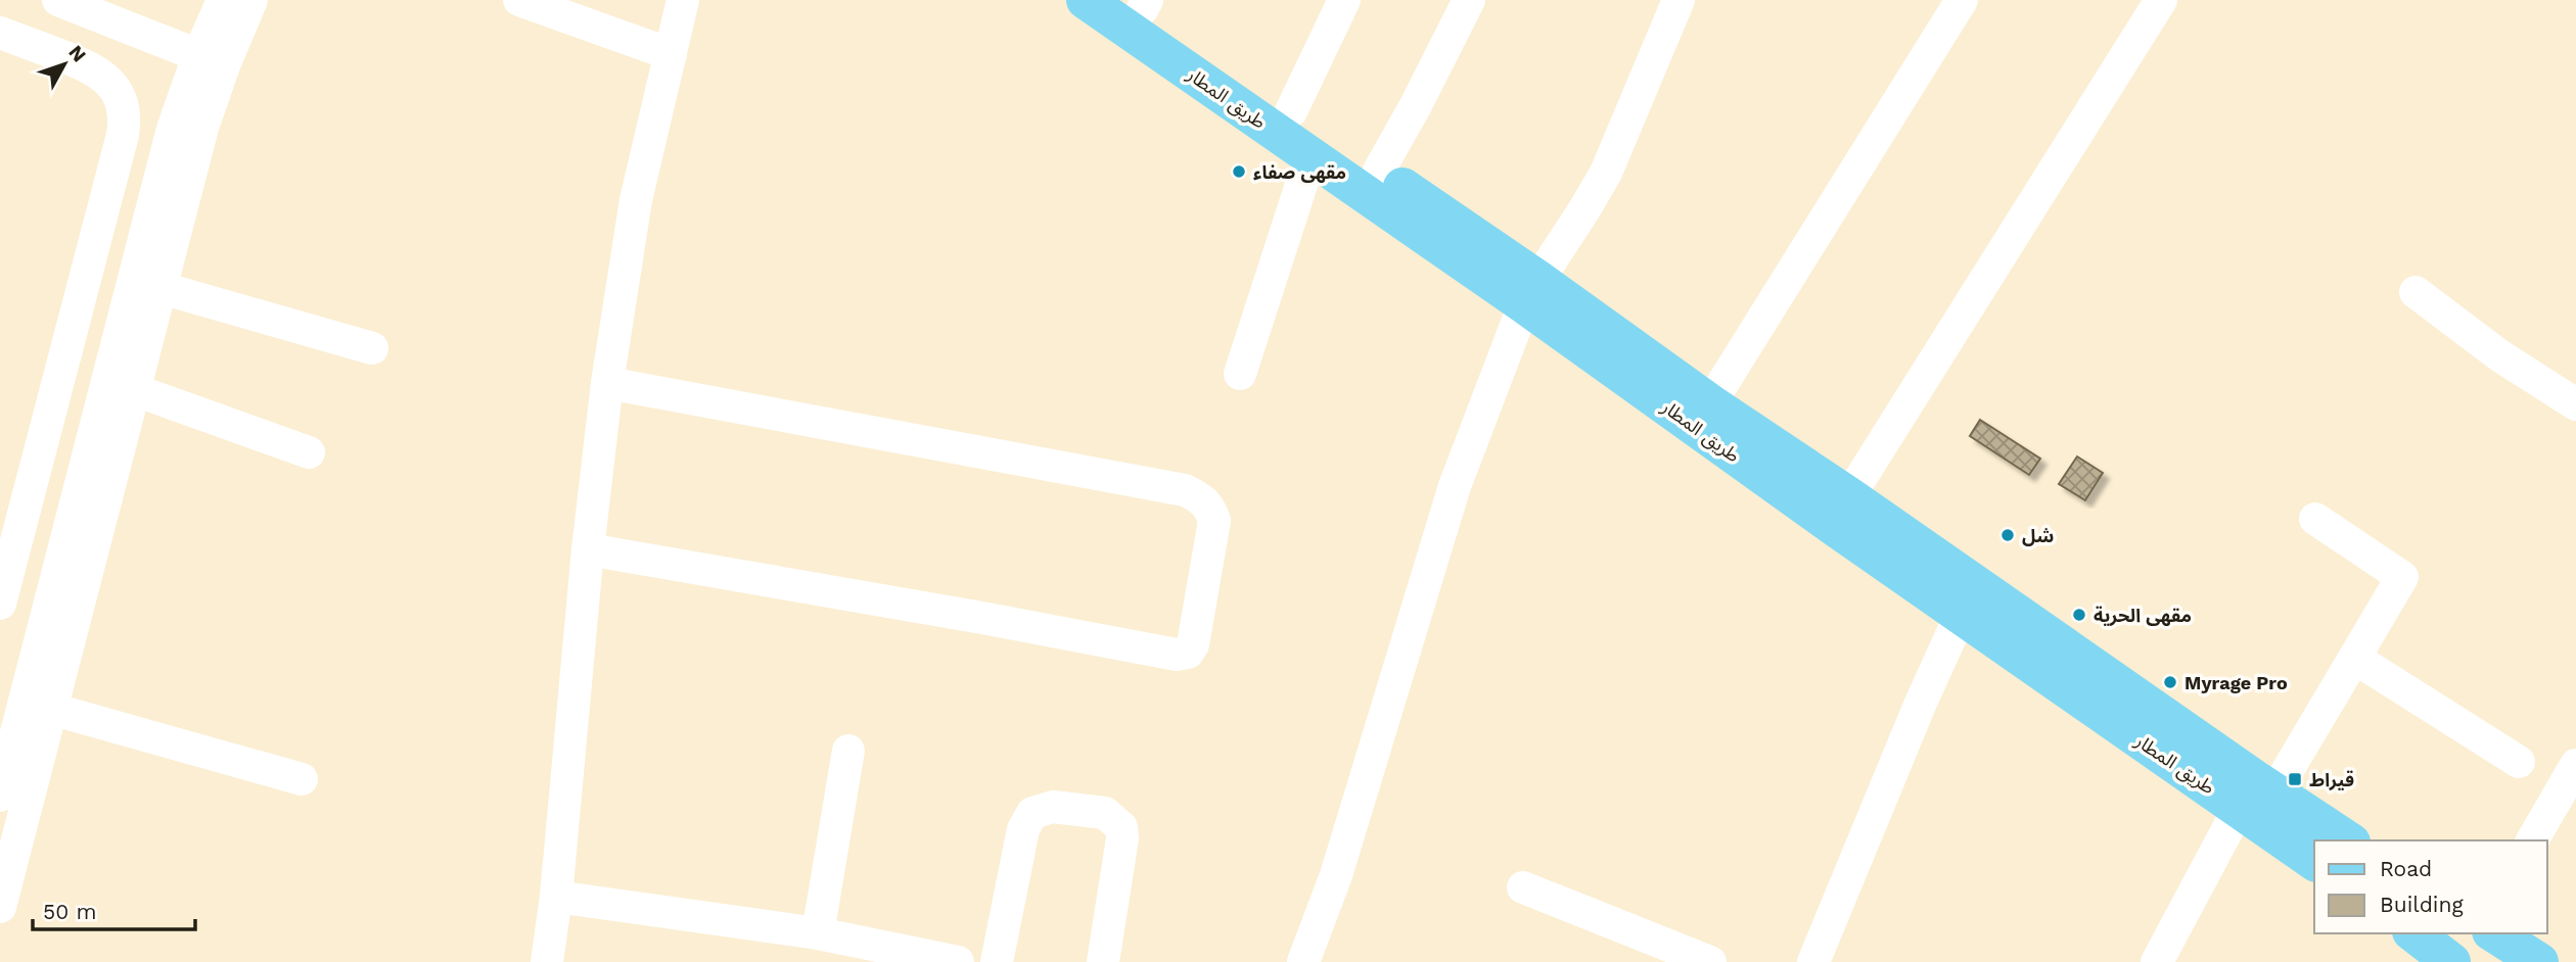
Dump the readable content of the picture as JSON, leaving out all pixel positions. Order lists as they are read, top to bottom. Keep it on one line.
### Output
{"streets":{"main road":["طريق المطار"]},"places":{"other":["مقهى صفاء","شل","مقهى الحرية","Myrage Pro"],"transit":["قيراط"]},"legend":["Road","Building"],"scale_bar":"50 m","north":"top right"}
